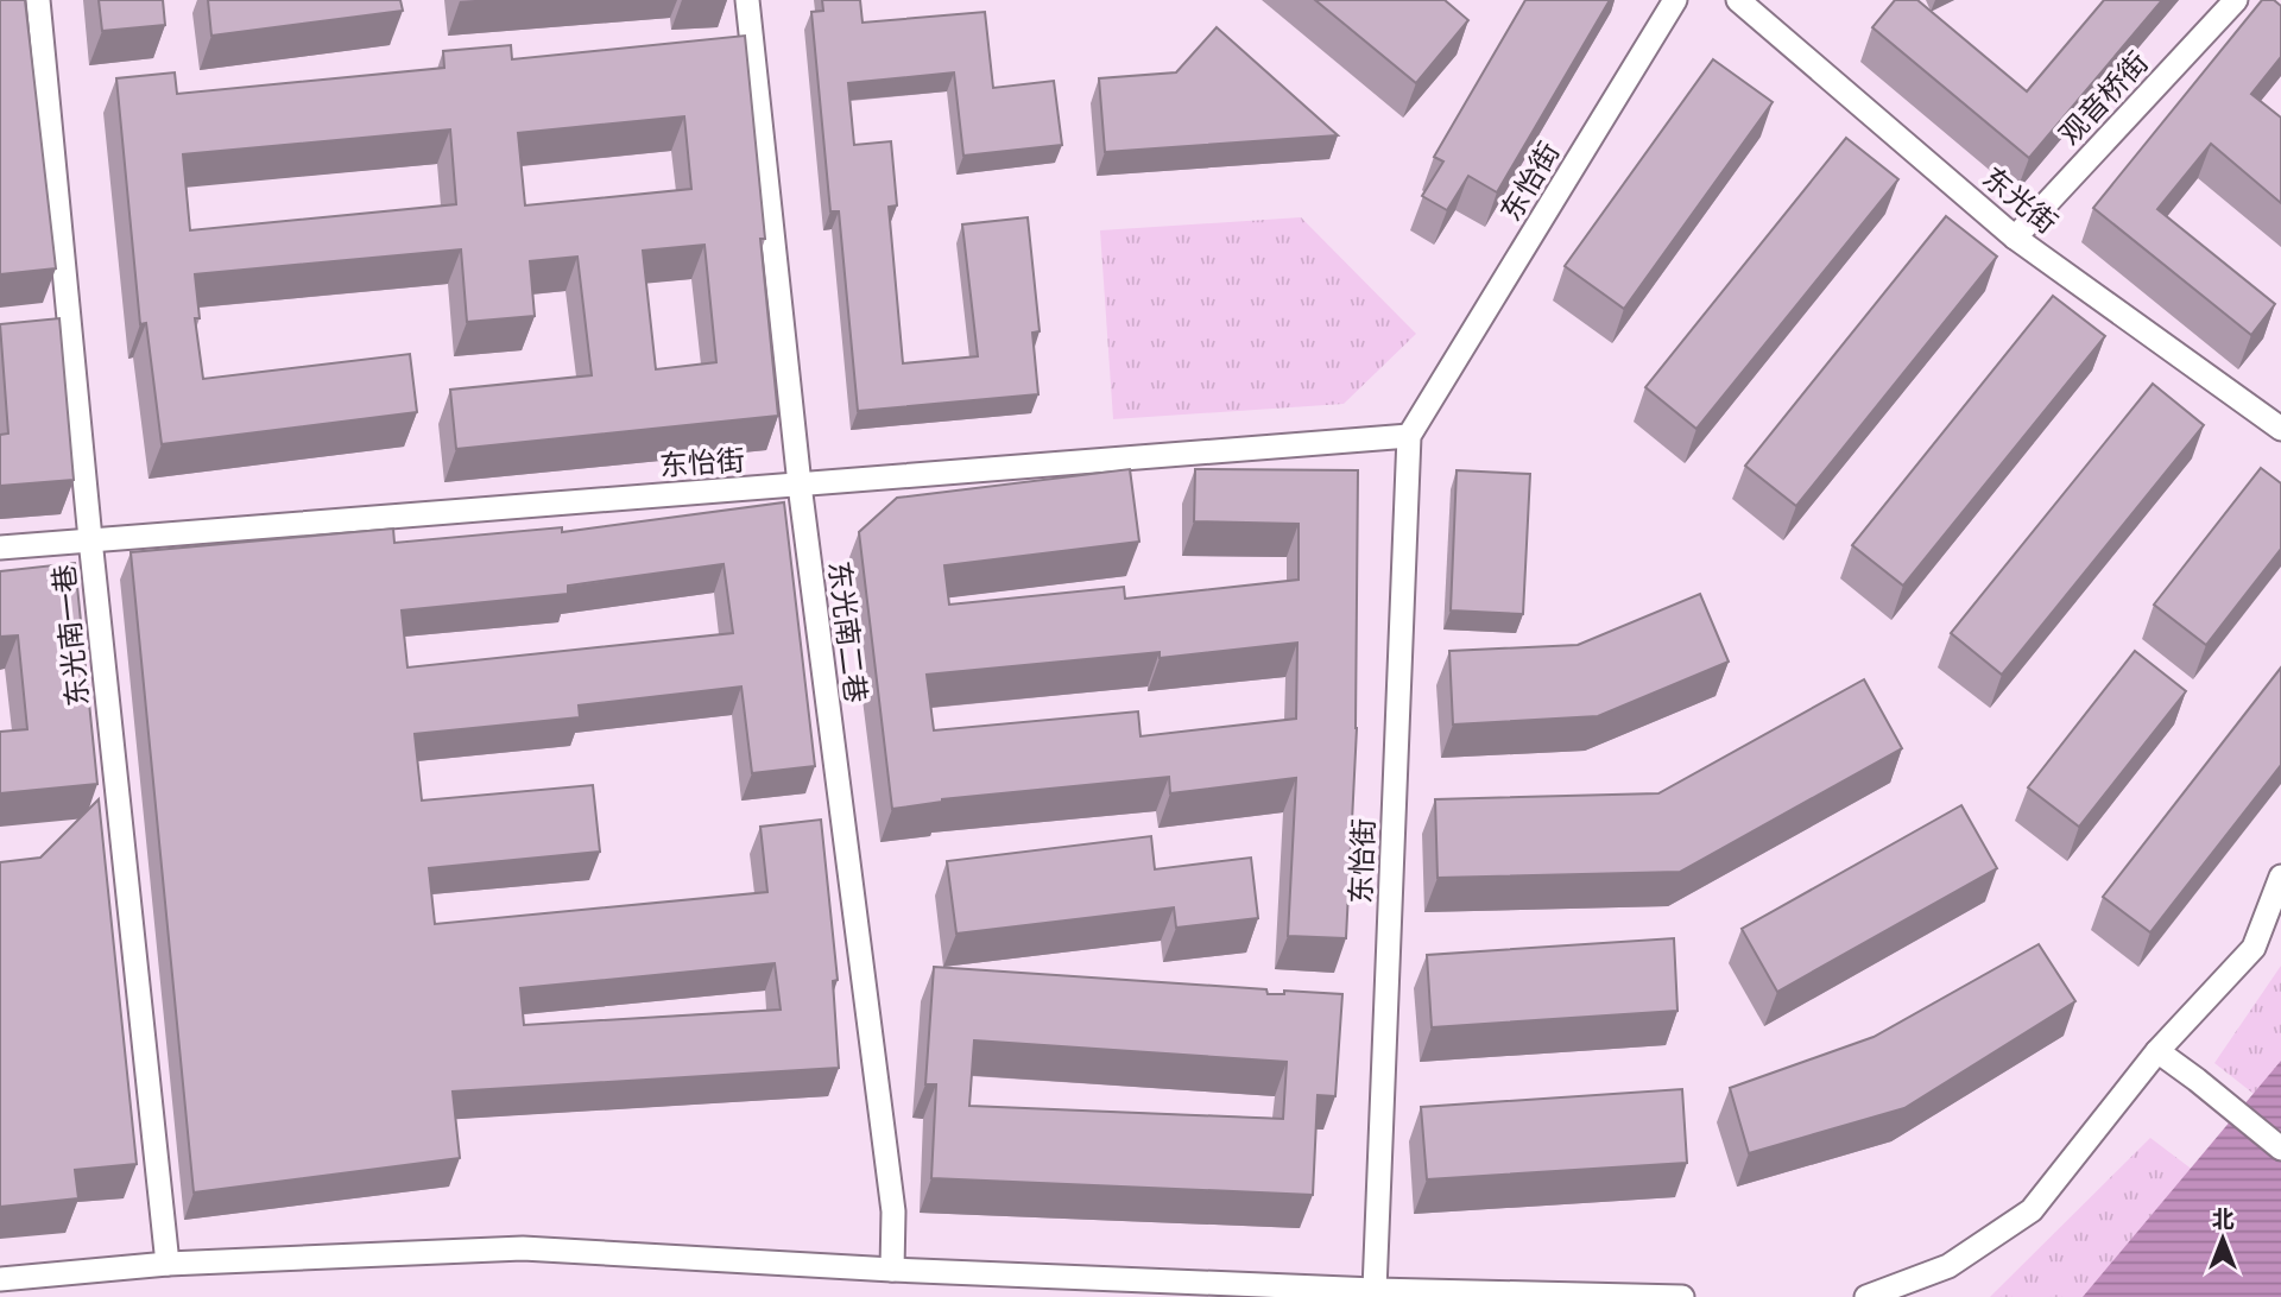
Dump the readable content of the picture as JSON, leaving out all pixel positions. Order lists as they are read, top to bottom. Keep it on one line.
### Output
{"streets":{"street":["观音桥街","东怡街","东光街","东光南二巷","东光南一巷"]},"crossings":[["观音桥街","东光街"],["东怡街","东光南二巷"],["东怡街","东光南一巷"]],"north":"top"}
